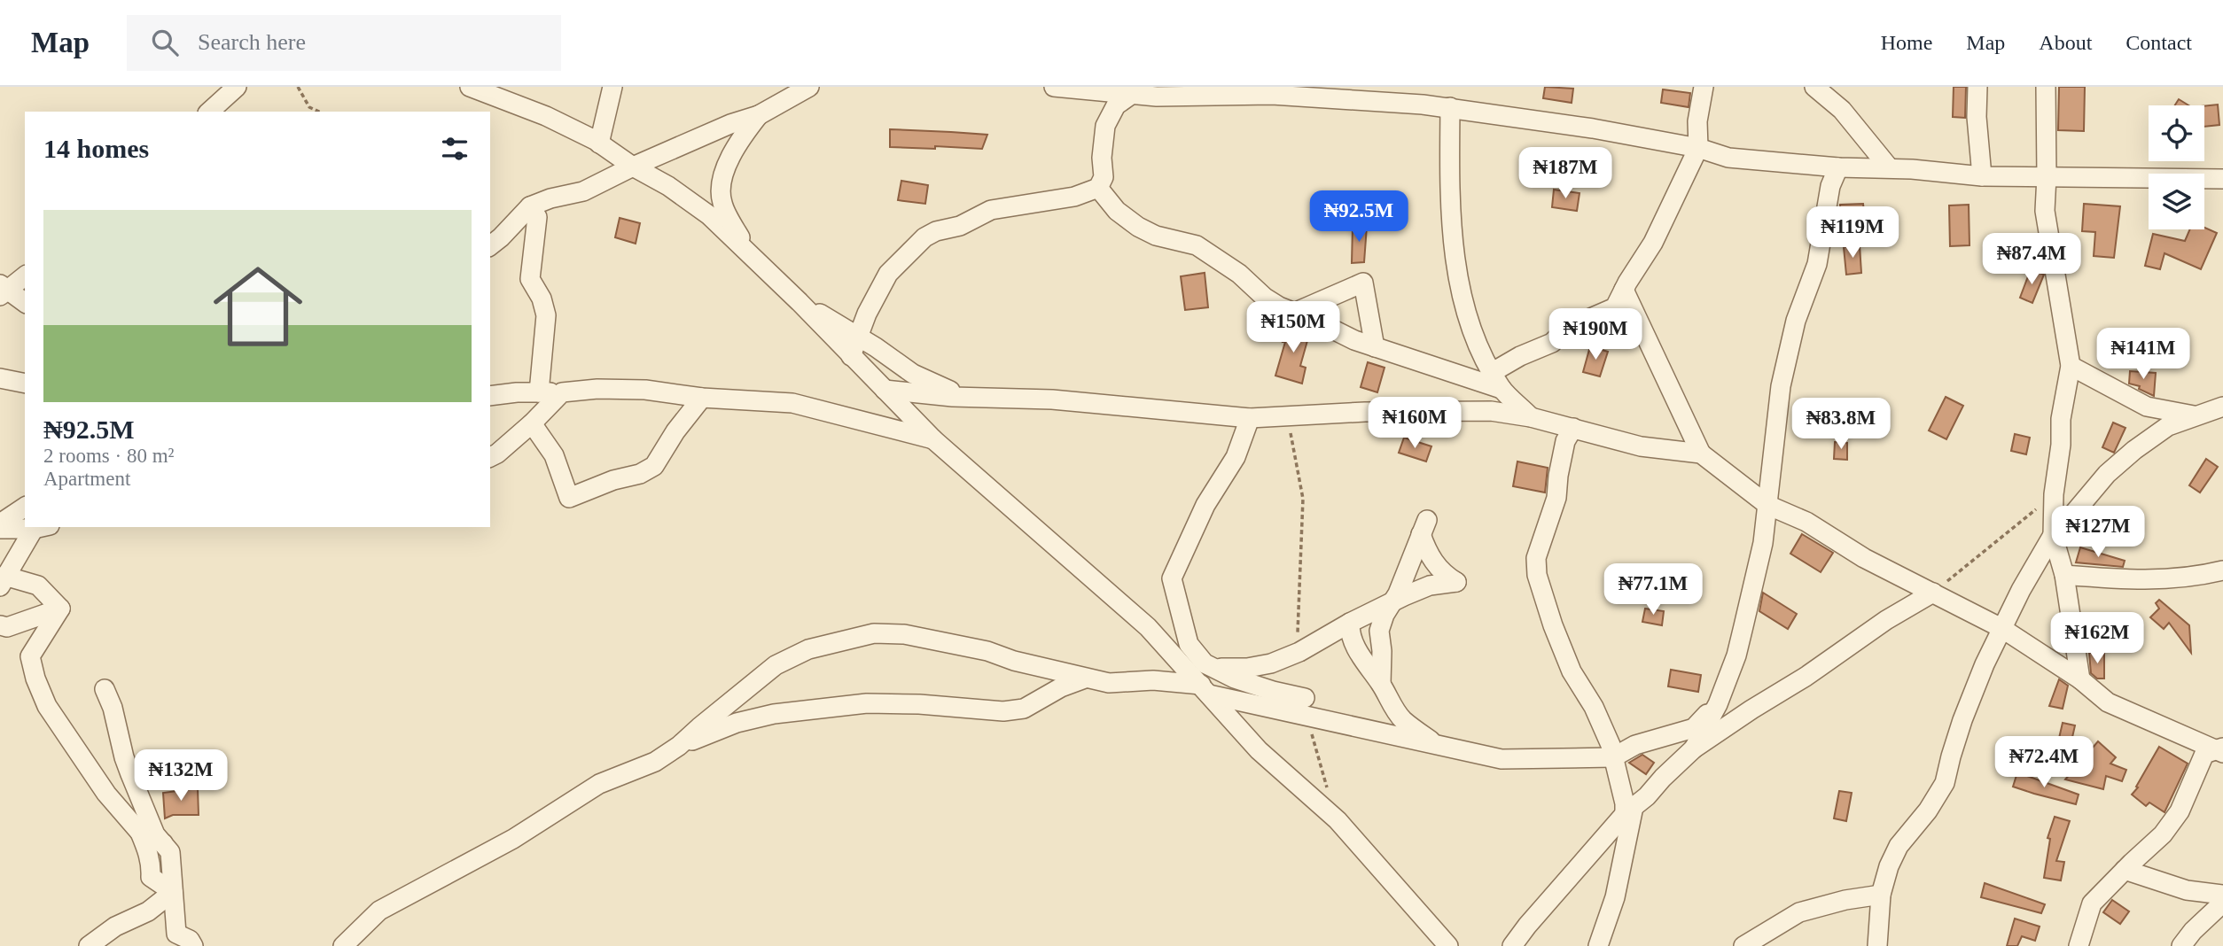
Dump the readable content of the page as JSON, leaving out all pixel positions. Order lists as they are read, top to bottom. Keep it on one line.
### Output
{"page":{"header":"Map","search":"Search here","nav":["Home","Map","About","Contact"],"heading":"14 homes","price":["₦187M","₦92.5M","₦119M","₦87.4M","₦150M","₦190M","₦141M","₦160M","₦83.8M","₦127M","₦77.1M","₦162M","₦72.4M","₦132M"],"list":[{"name":"₦92.5M","note":"2 rooms · 80 m² · Apartment"}]}}
